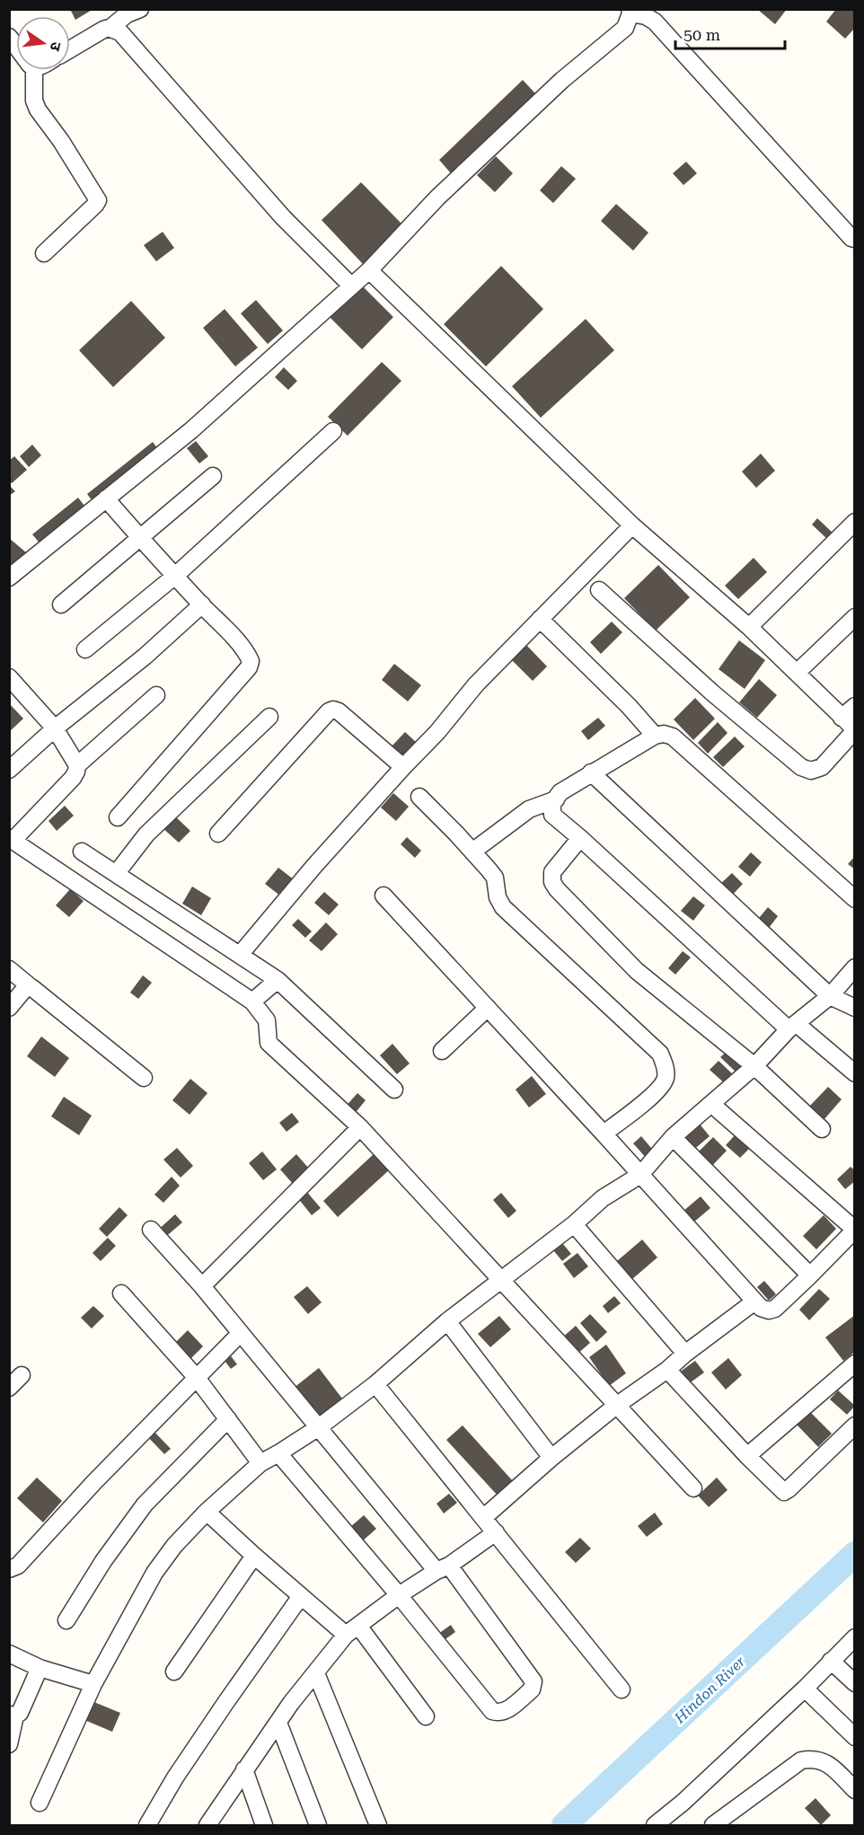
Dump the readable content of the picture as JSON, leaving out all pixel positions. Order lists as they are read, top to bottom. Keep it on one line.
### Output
{"water":["Hindon River"],"scale_bar":"50 m","north":"right"}
